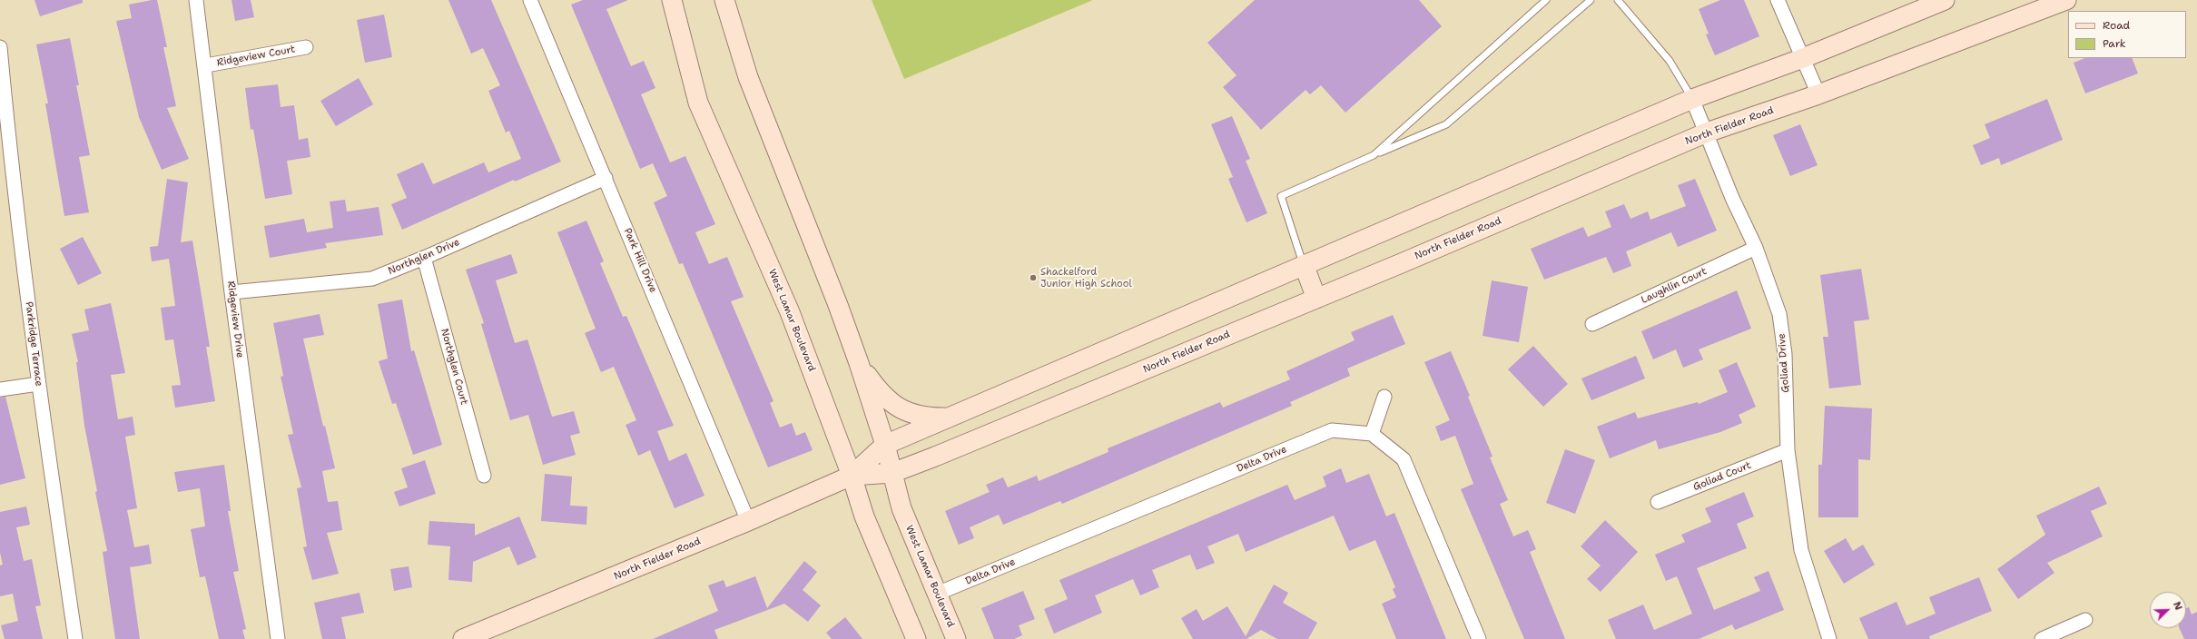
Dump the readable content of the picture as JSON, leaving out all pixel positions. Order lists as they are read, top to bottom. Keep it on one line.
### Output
{"streets":{"main road":["North Fielder Road","West Lamar Boulevard"],"street":["Ridgeview Court","Northglen Drive","Park Hill Drive","Laughlin Court","Ridgeview Drive","Parkridge Terrace","Goliad Drive","Northglen Court","Delta Drive","Goliad Court"]},"crossings":[["Ridgeview Court","Ridgeview Drive"],["North Fielder Road","Park Hill Drive"],["North Fielder Road","West Lamar Boulevard"],["North Fielder Road","Goliad Drive"],["Northglen Drive","Park Hill Drive"],["Northglen Drive","Ridgeview Drive"],["Northglen Drive","Northglen Court"],["Laughlin Court","Goliad Drive"],["West Lamar Boulevard","Delta Drive"],["Goliad Drive","Goliad Court"]],"places":["Shackelford Junior High School"],"legend":["Road","Park"],"north":"top right"}
